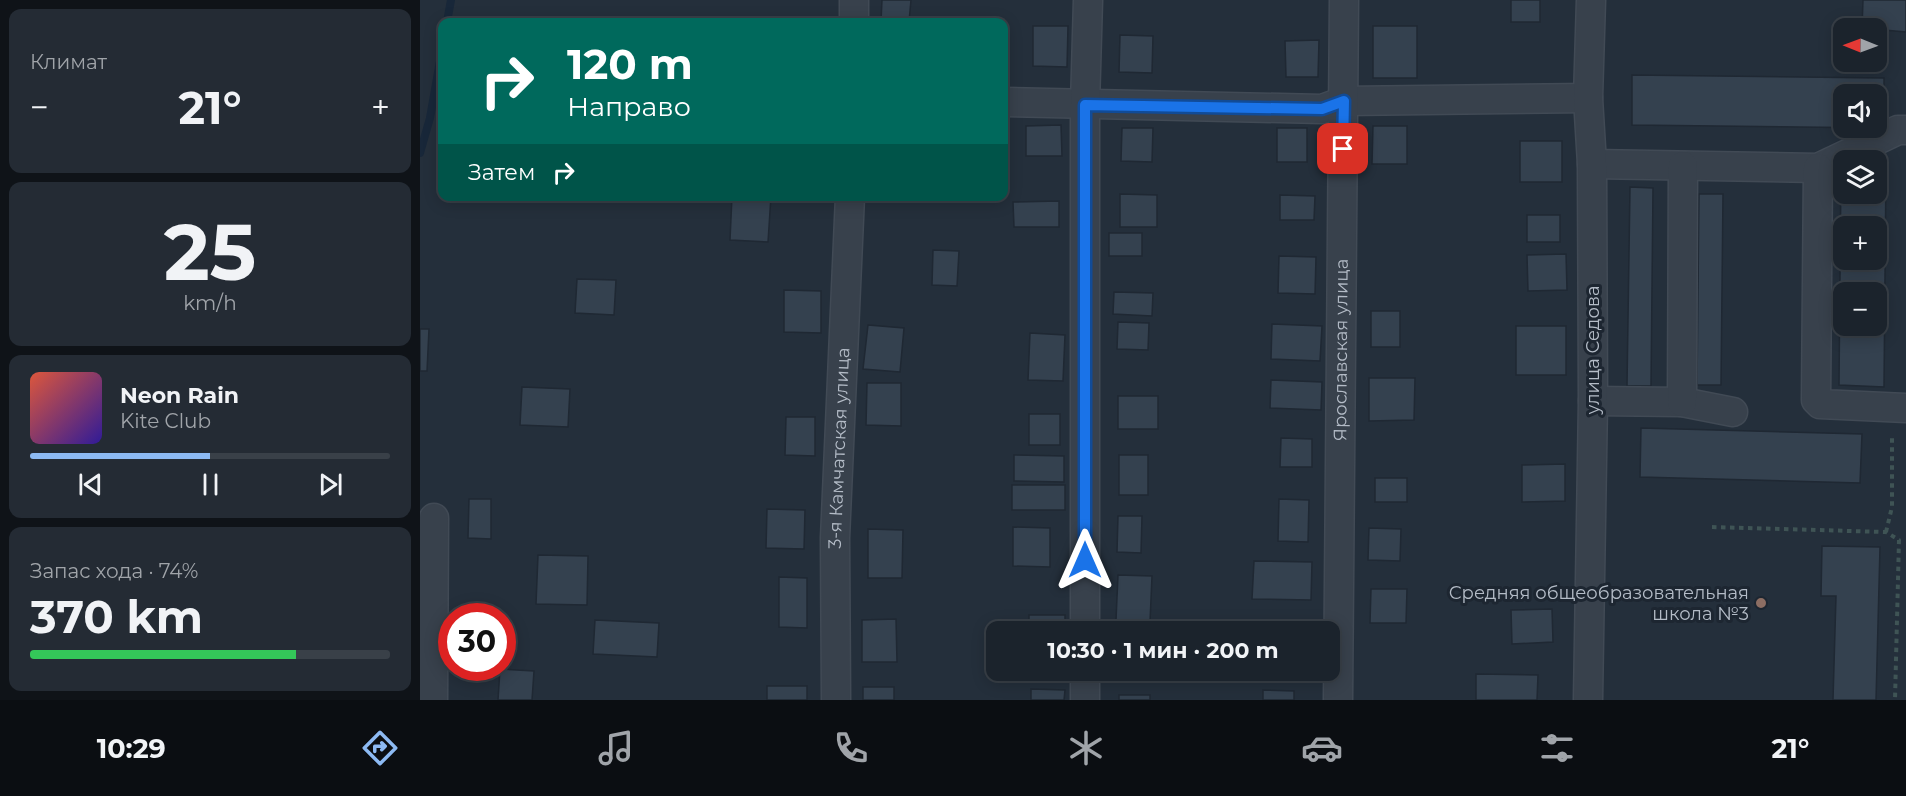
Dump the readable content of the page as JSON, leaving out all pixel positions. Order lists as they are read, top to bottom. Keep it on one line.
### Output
{"streets":{"street":["Ярославская улица","улица Седова","3-я Камчатская улица"]},"places":["Средняя общеобразовательная школа №3"],"north":"left","page":{"tile":["Климат",["25","km/h"],["Запас хода · 74%","370 km"]],"map_buttons":["+","−"],"turn":["120 m","Направо"],"heat":["−","21°","+"],"then":"Затем","song":["Neon Rain","Kite Club"],"limit":"30","trip":"10:30 · 1 мин · 200 m","tabs":["10:29","21°"]}}
